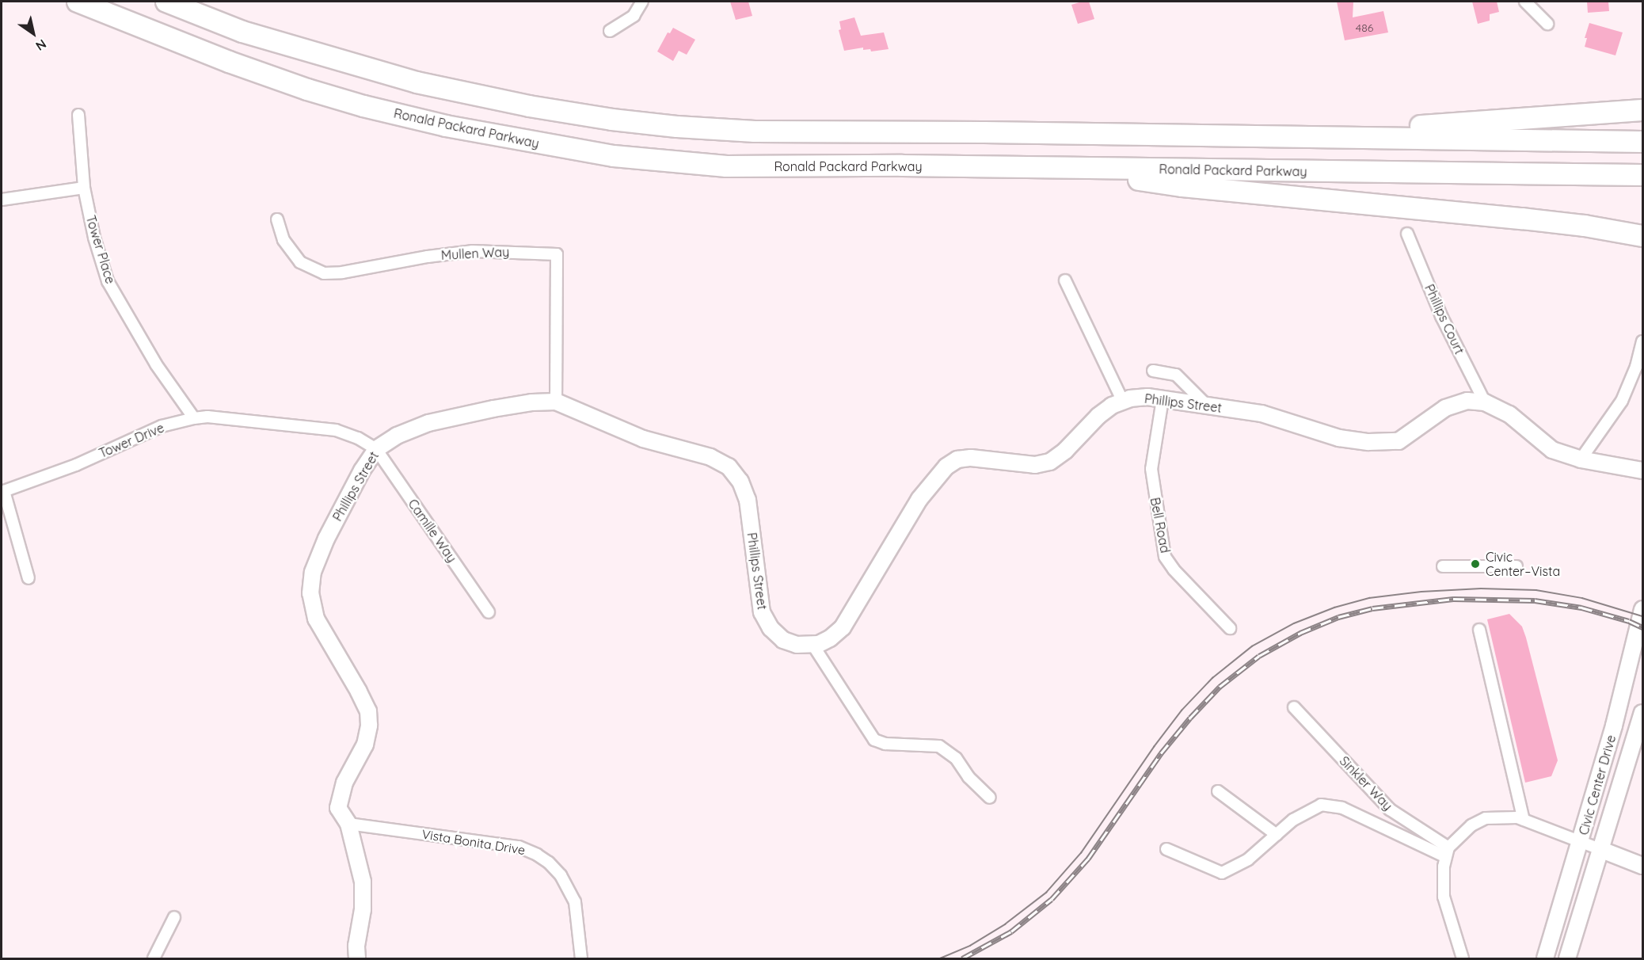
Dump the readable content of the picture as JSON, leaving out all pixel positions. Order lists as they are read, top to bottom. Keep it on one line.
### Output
{"streets":{"highway":["Ronald Packard Parkway"],"street":["Tower Place","Mullen Way","Phillips Court","Phillips Street","Tower Drive","Bell Road","Camille Way","Sinkler Way","Civic Center Drive","Vista Bonita Drive"]},"crossings":[["Tower Place","Tower Drive"],["Mullen Way","Phillips Street"],["Phillips Court","Phillips Street"],["Phillips Street","Tower Drive"],["Phillips Street","Bell Road"],["Phillips Street","Camille Way"],["Phillips Street","Vista Bonita Drive"],["Tower Drive","Camille Way"]],"places":["Civic Center–Vista"],"house_numbers":["486"],"north":"bottom right"}
